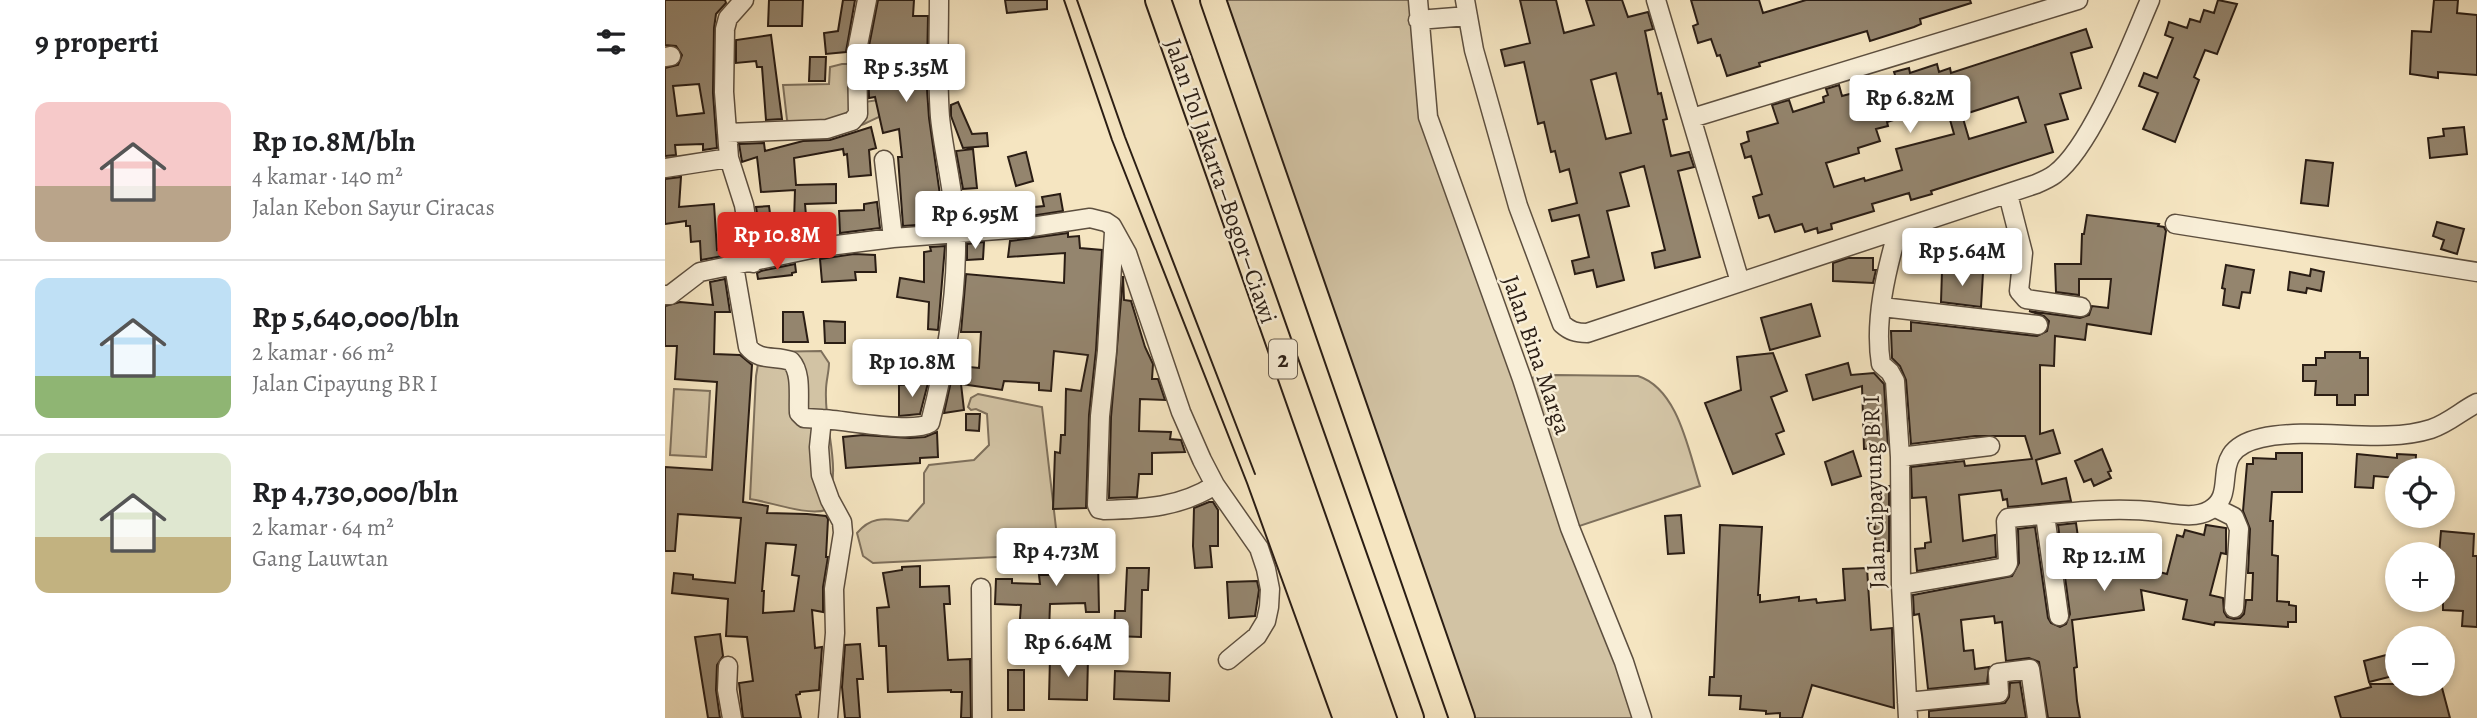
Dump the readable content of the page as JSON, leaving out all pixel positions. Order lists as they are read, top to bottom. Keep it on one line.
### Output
{"streets":{"highway":["Jalan Tol Jakarta–Bogor–Ciawi","2"],"street":["Jalan Bina Marga","Jalan Cipayung BR I"]},"page":{"heading":"9 properti","price":["Rp 5.35M","Rp 6.82M","Rp 6.95M","Rp 10.8M","Rp 5.64M","Rp 10.8M","Rp 4.73M","Rp 12.1M","Rp 6.64M"],"list":[{"name":"Rp 10.8M/bln","note":"4 kamar · 140 m² · Jalan Kebon Sayur Ciracas"},{"name":"Rp 5,640,000/bln","note":"2 kamar · 66 m² · Jalan Cipayung BR I"},{"name":"Rp 4,730,000/bln","note":"2 kamar · 64 m² · Gang Lauwtan"}],"map_buttons":["+","−"]}}
